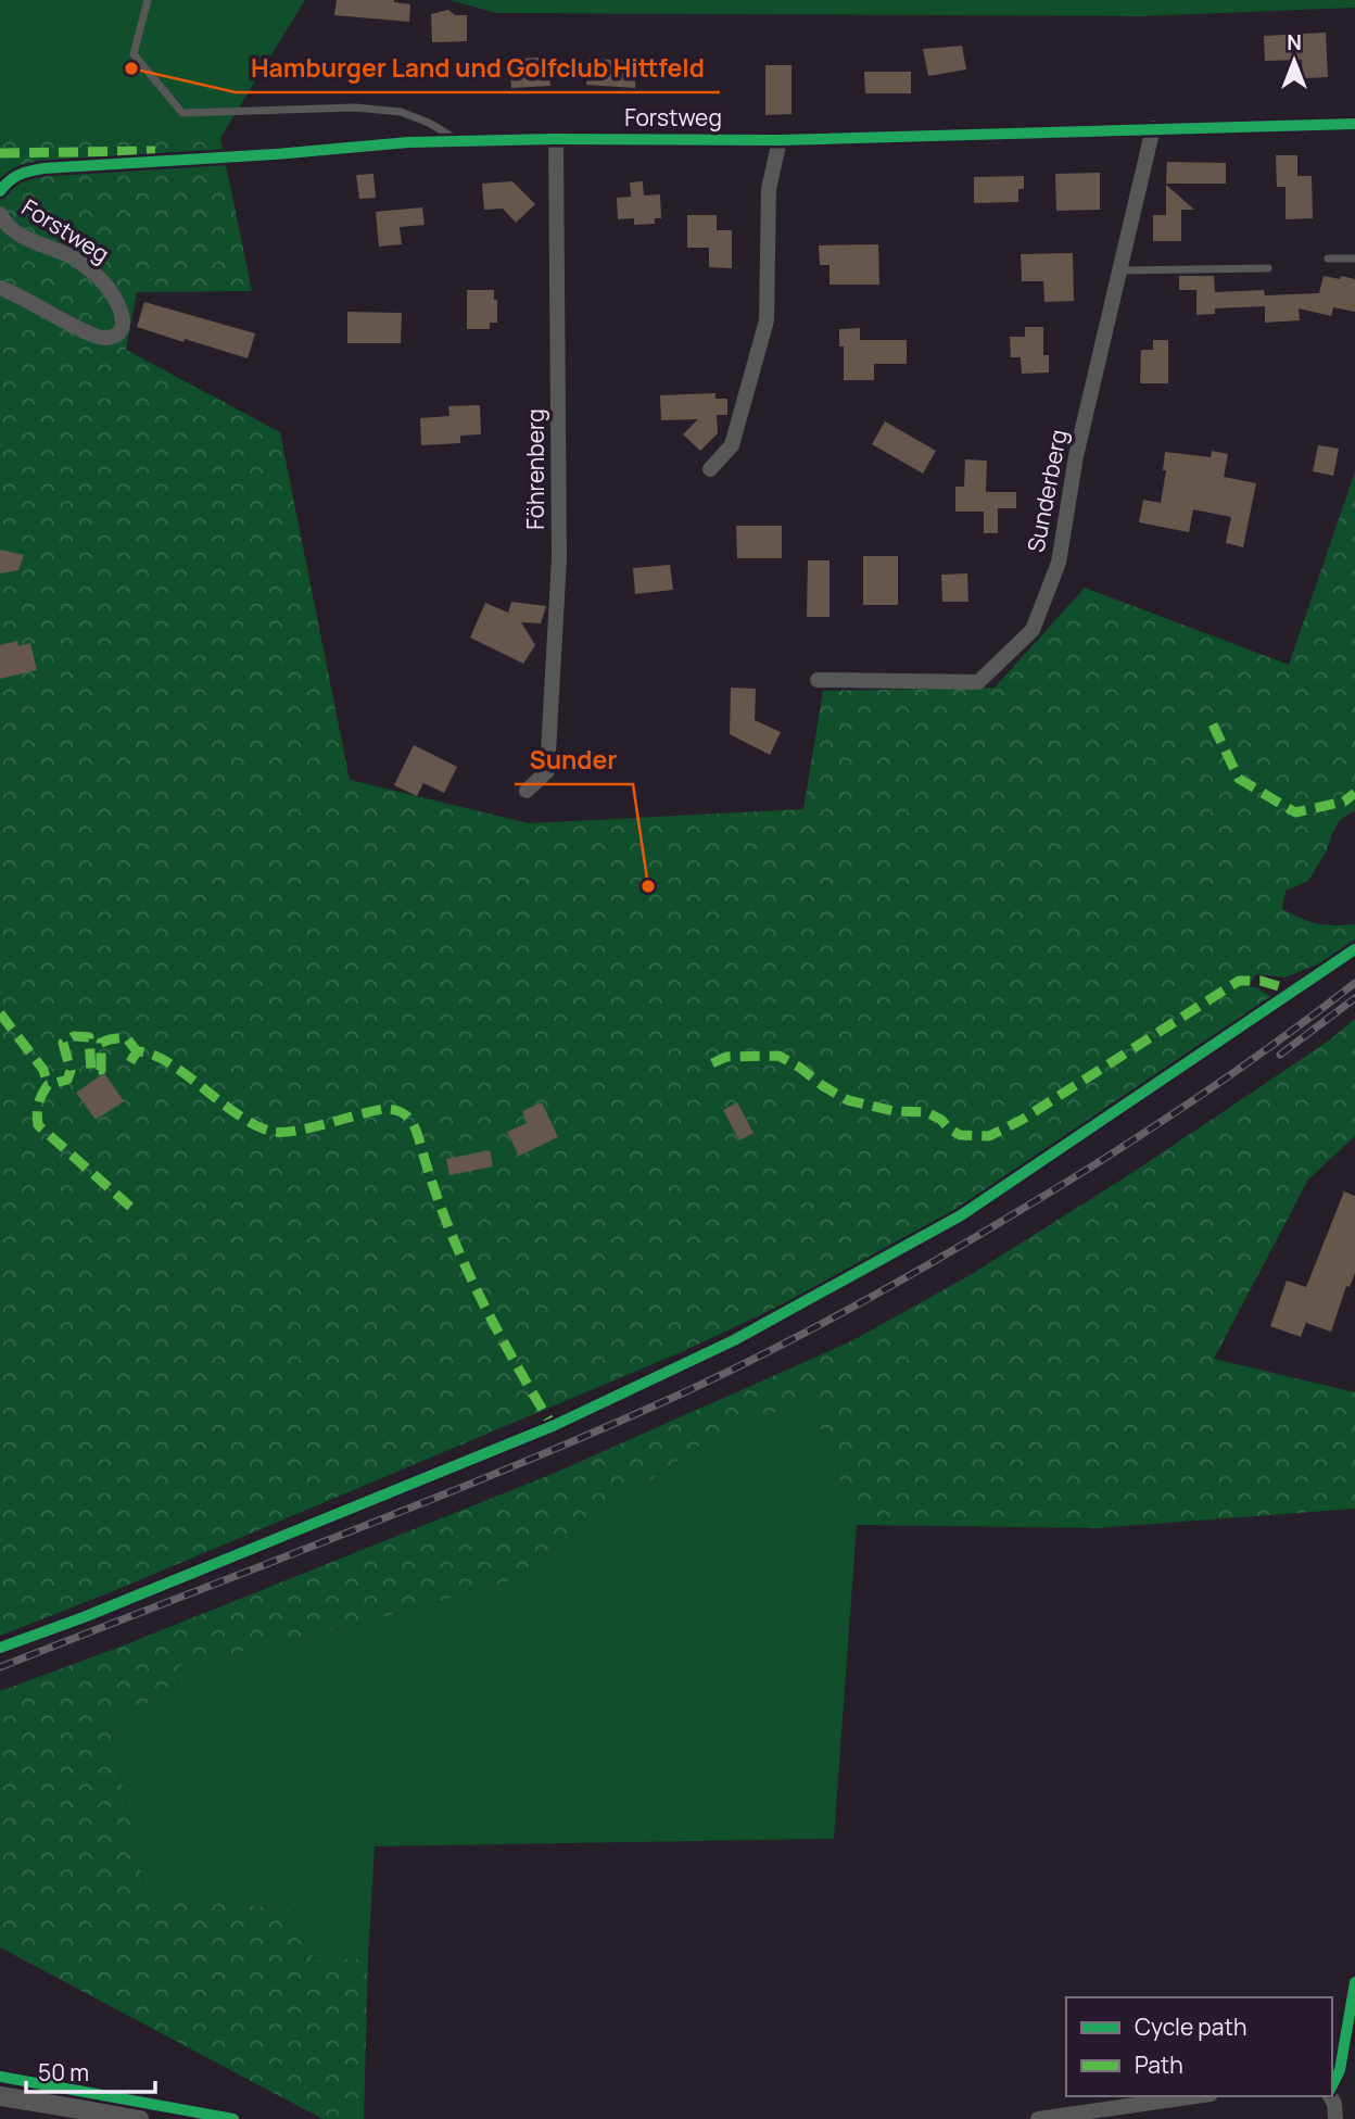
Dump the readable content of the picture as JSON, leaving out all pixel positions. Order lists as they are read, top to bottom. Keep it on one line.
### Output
{"streets":{"street":["Forstweg","Föhrenberg","Sunderberg"]},"crossings":[["Forstweg","Föhrenberg"],["Forstweg","Sunderberg"]],"places":["Hamburger Land und Golfclub Hittfeld","Sunder"],"legend":["Cycle path","Path"],"scale_bar":"50 m","north":"top"}
